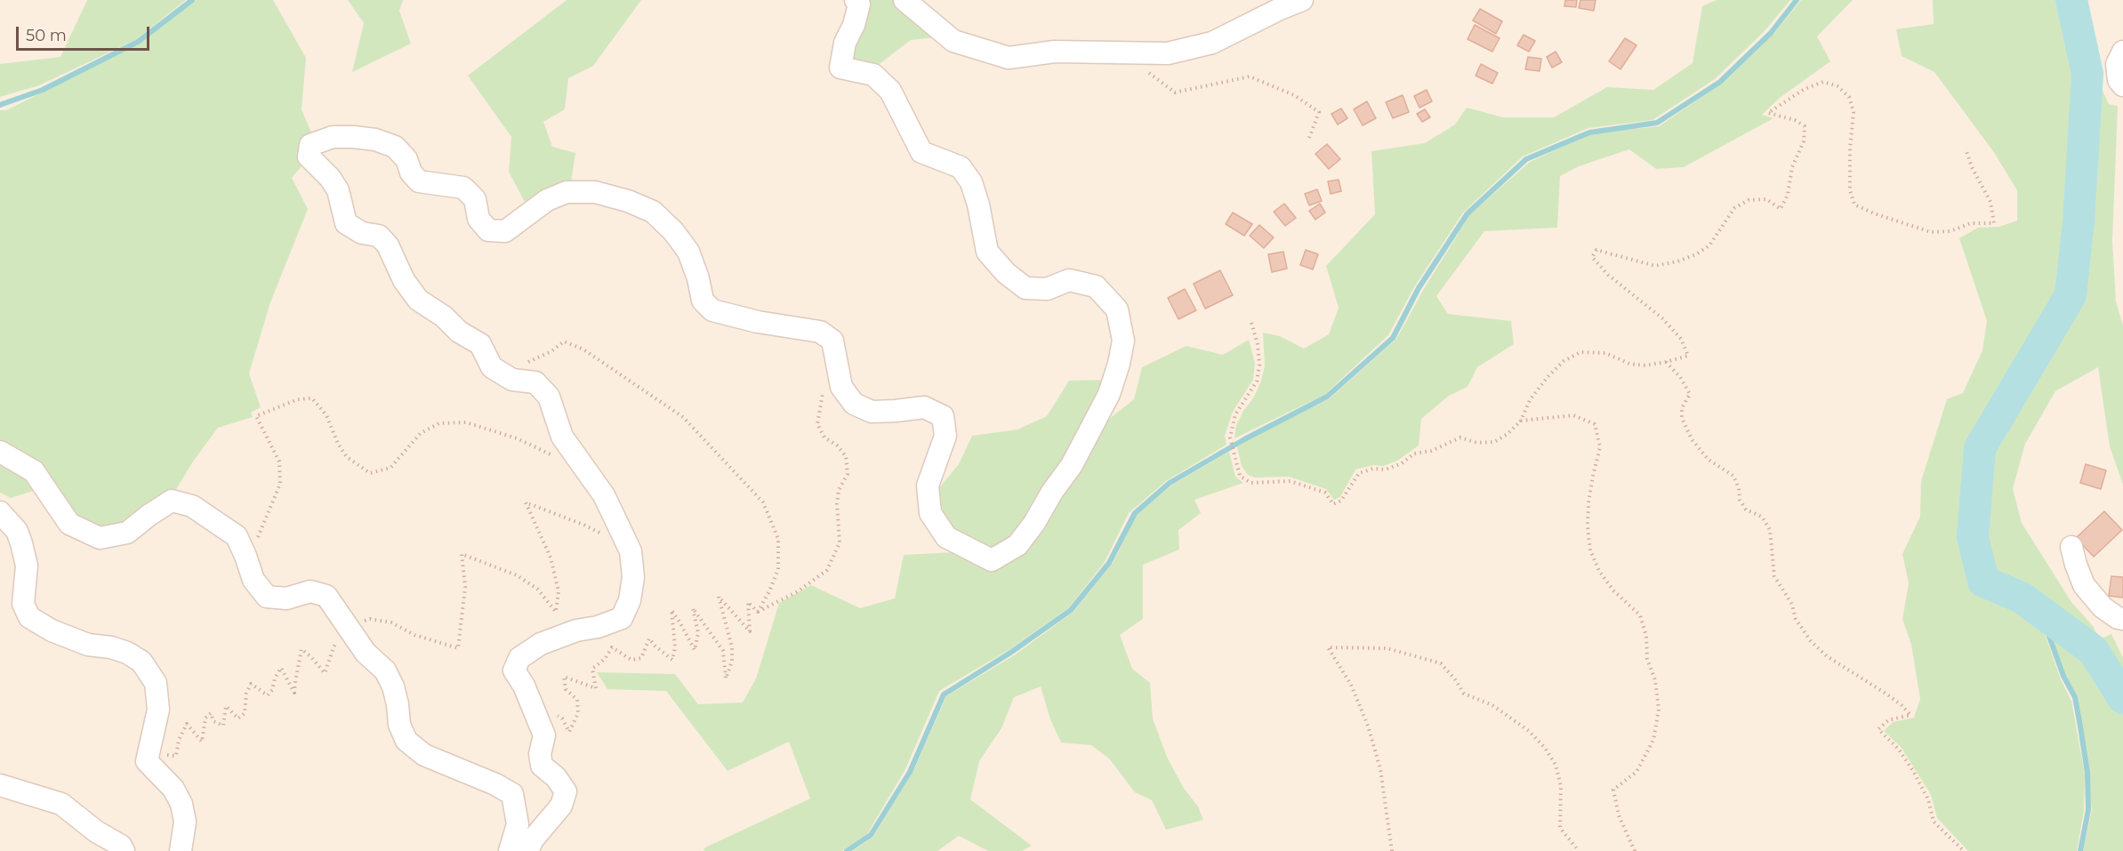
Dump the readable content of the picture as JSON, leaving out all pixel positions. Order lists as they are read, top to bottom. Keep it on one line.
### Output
{"scale_bar":"50 m"}
